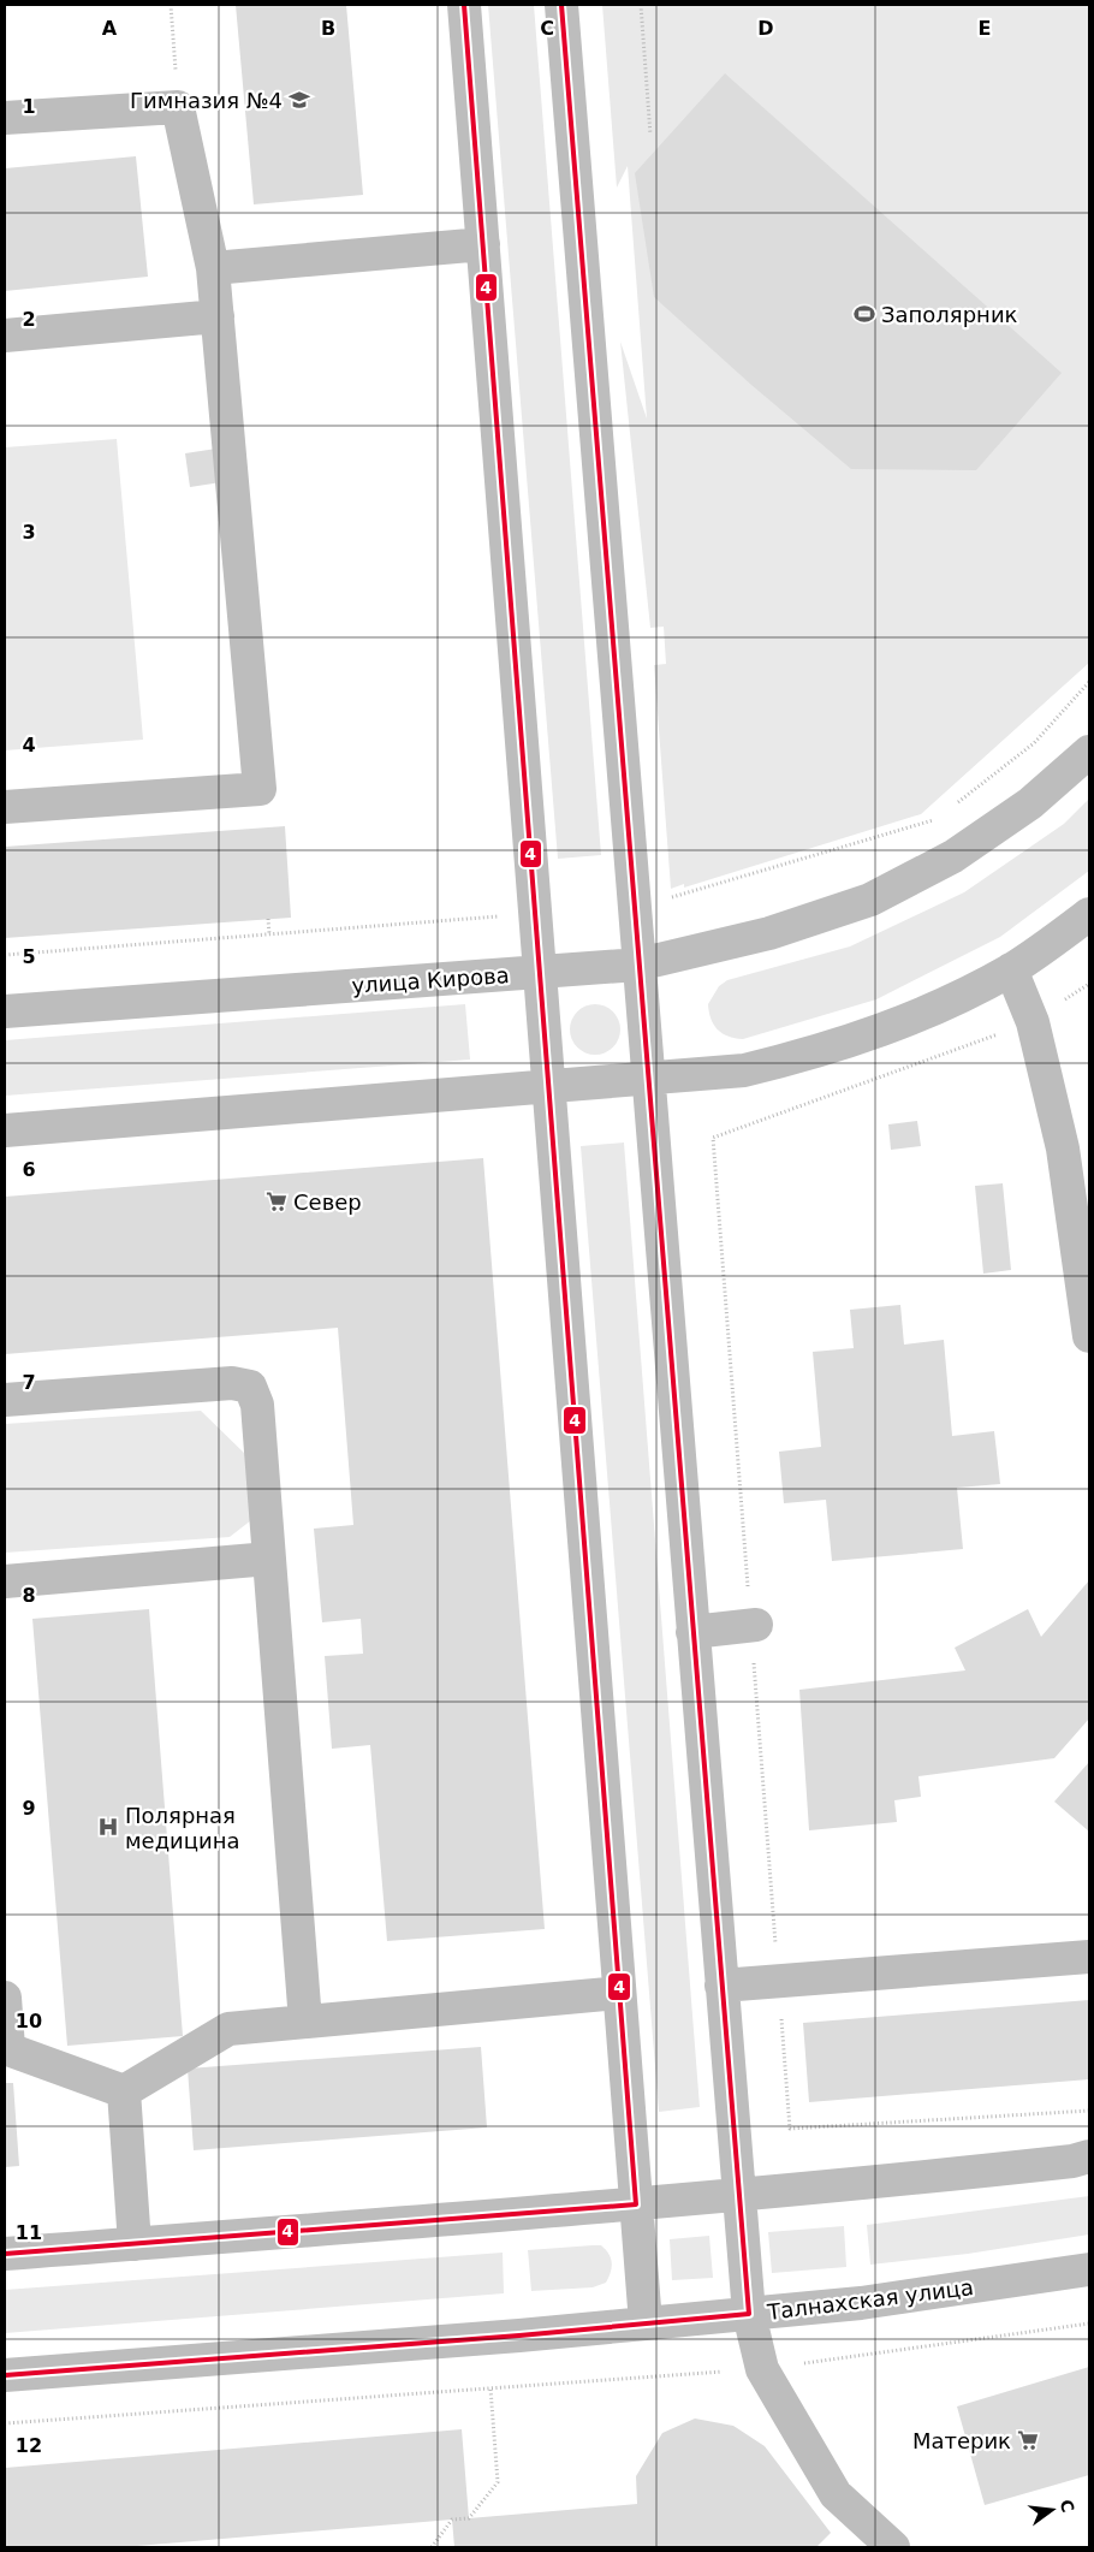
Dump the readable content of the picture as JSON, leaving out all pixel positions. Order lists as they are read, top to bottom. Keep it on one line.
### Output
{"streets":{"street":["улица Кирова","Талнахская улица"]},"places":{"school or university":["Гимназия №4"],"sports":["Заполярник"],"supermarket":["Север","Материк"],"hospital":["Полярная медицина"]},"lines":["transit line 4"],"north":"right","grid":{"columns":["A","B","C","D","E"],"rows":["1","2","3","4","5","6","7","8","9","10","11","12"]}}
